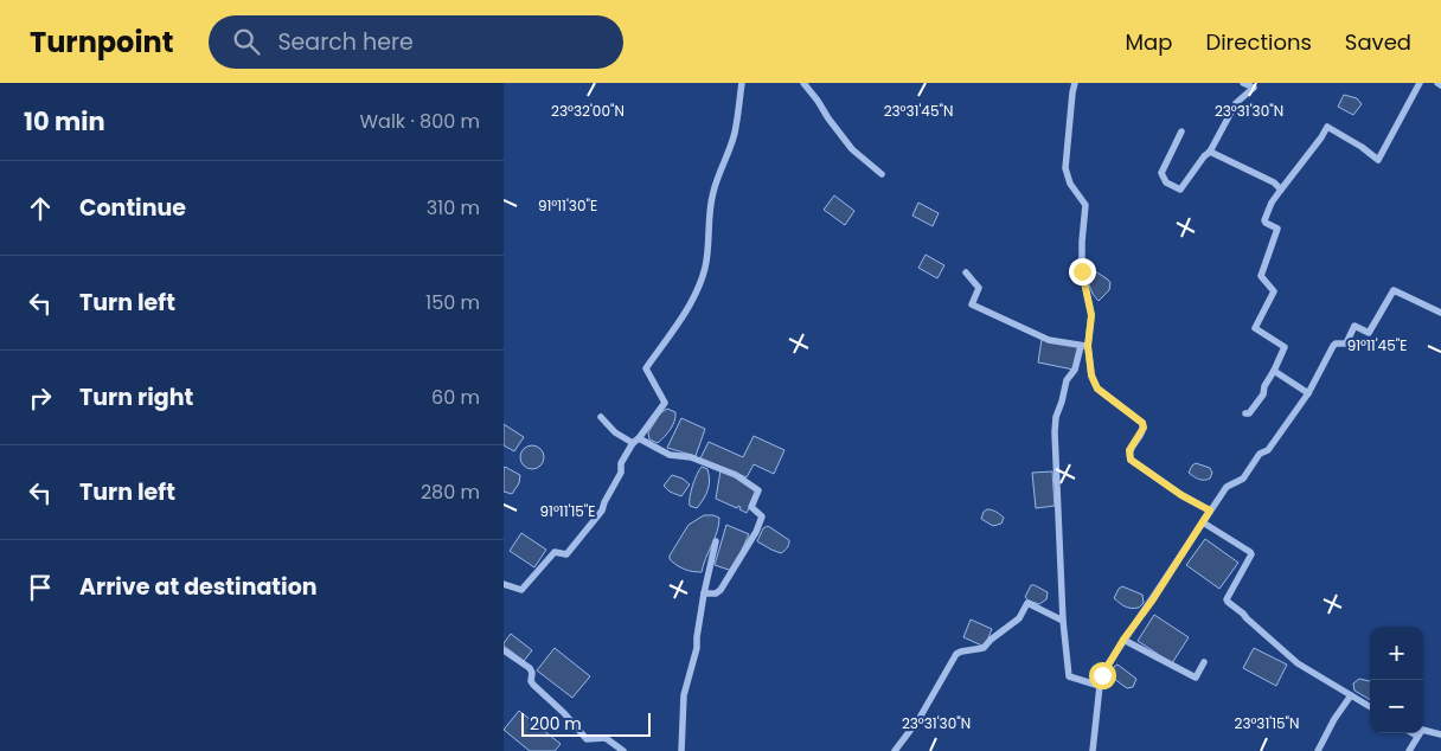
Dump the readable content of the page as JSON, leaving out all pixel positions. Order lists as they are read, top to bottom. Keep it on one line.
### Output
{"scale_bar":"200 m","page":{"header":"Turnpoint","search":"Search here","nav":["Map","Directions","Saved"],"heading":["10 min","Walk · 800 m"],"list":[["Continue","310 m"],["Turn left","150 m"],["Turn right","60 m"],["Turn left","280 m"],"Arrive at destination"],"map_buttons":["+","−"],"scale":"200 m"},"coordinates":["23°32'00\"N","23°31'45\"N","23°31'30\"N","91°11'30\"E","91°11'45\"E","91°11'15\"E","23°31'15\"N"]}
